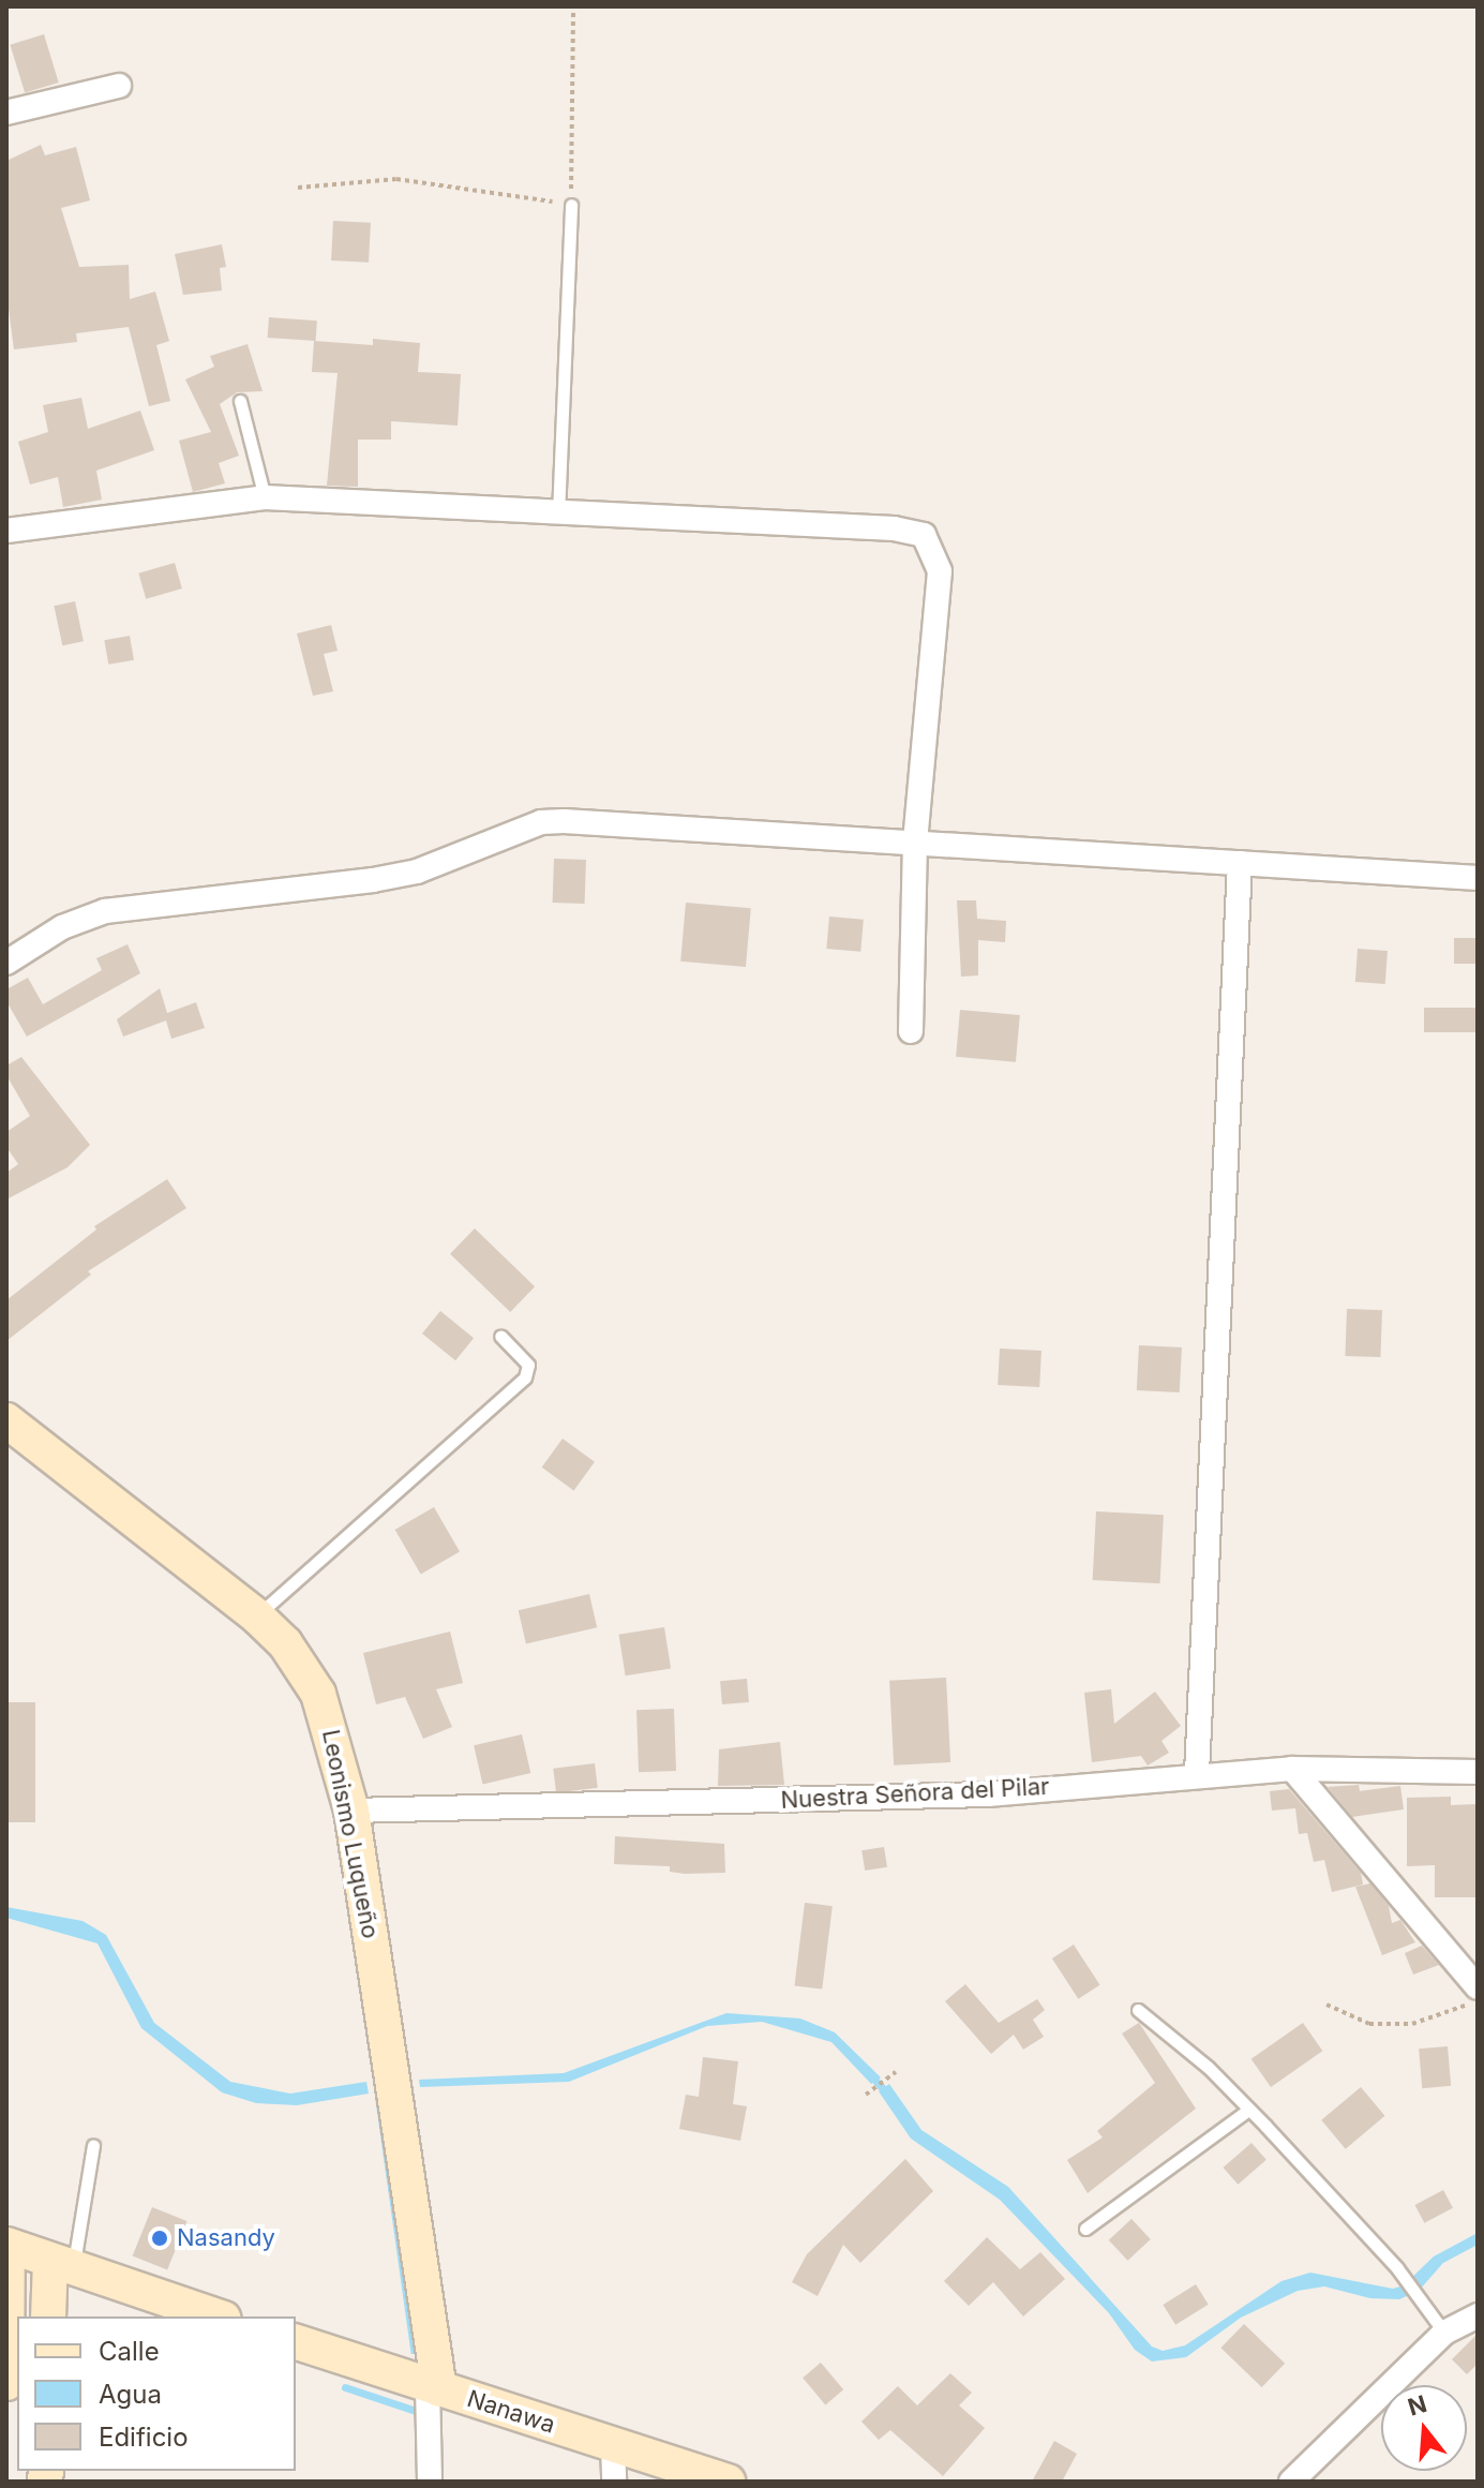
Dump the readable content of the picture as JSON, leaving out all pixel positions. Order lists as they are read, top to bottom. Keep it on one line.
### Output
{"streets":{"street":["Nuestra Señora del Pilar","Leonismo Luqueño","Nanawa"]},"crossings":[["Nuestra Señora del Pilar","Leonismo Luqueño"],["Leonismo Luqueño","Nanawa"]],"places":["Nasandy"],"legend":["Calle","Agua","Edificio"],"north":"top"}
